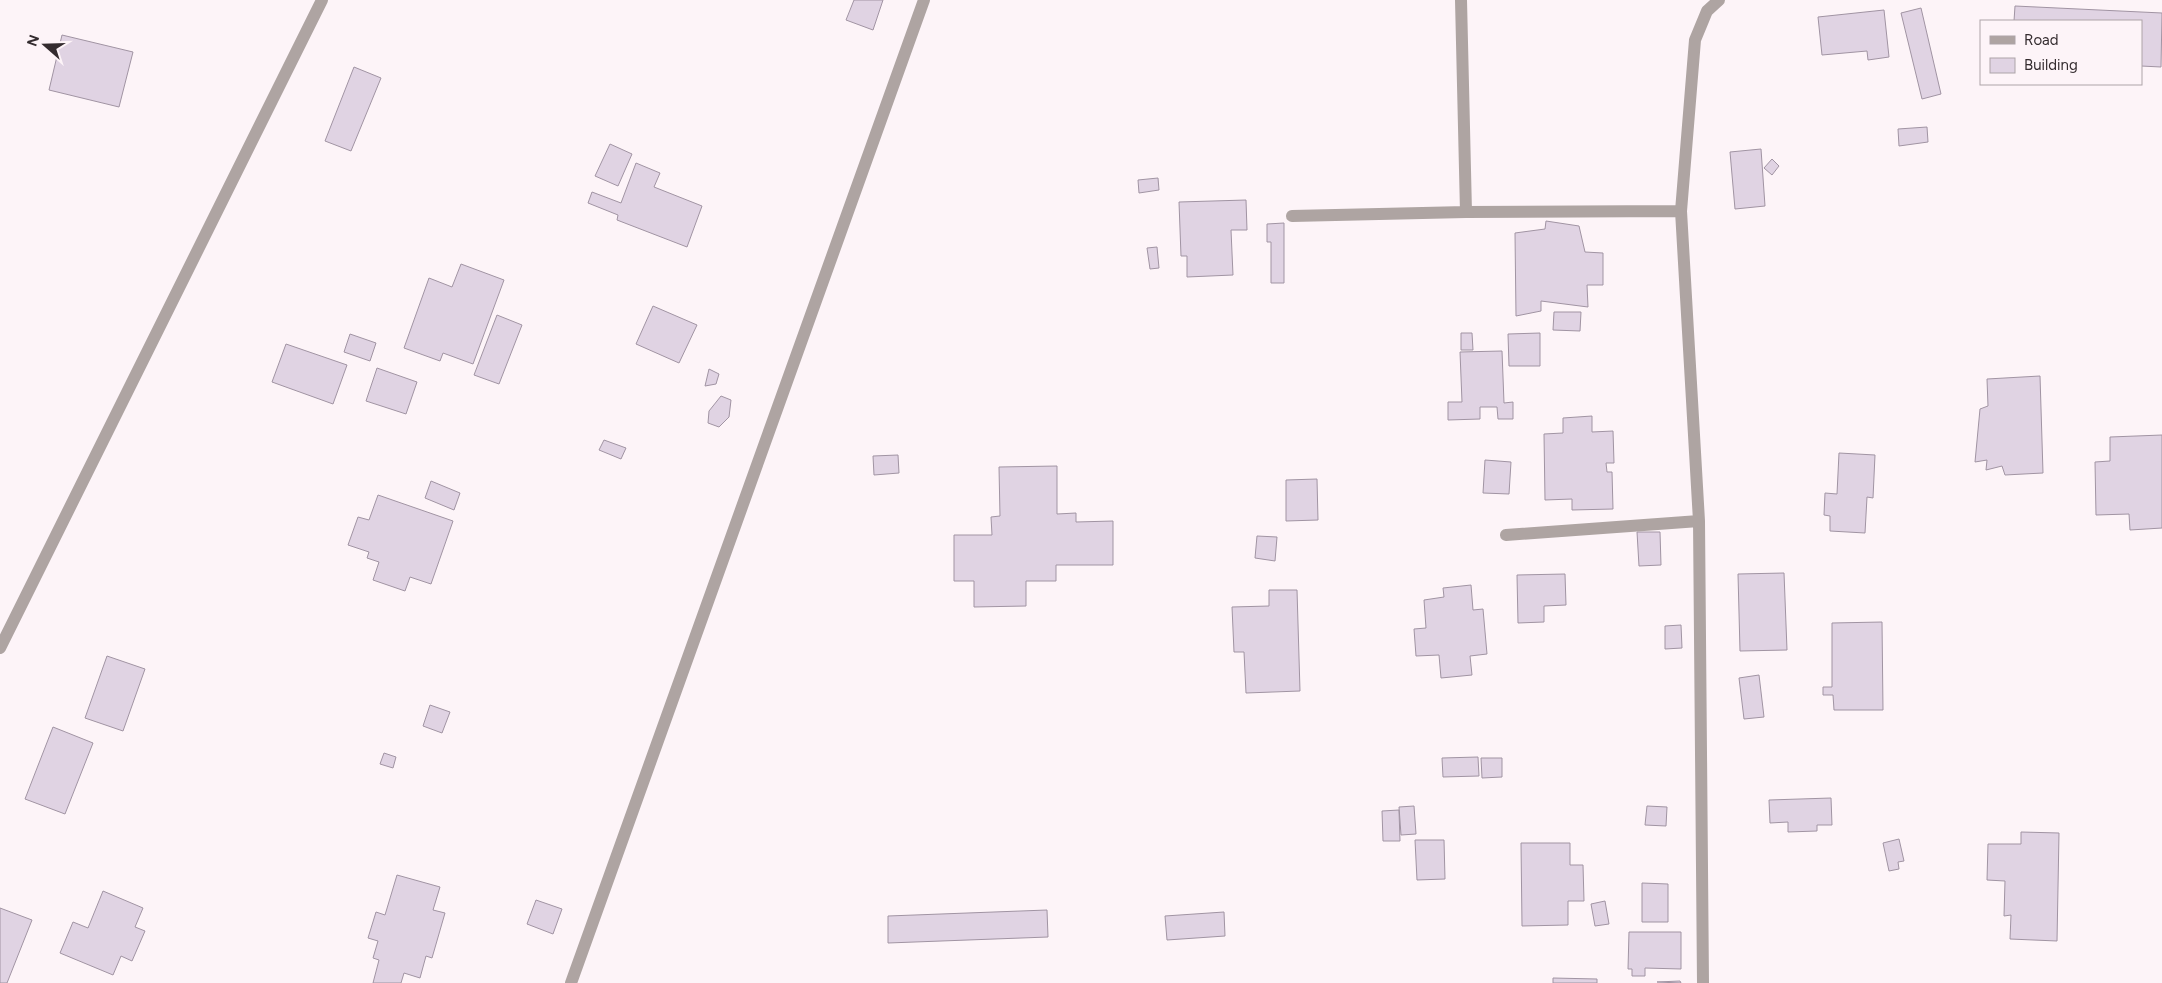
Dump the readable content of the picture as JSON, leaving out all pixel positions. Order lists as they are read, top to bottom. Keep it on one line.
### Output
{"legend":["Road","Building"],"north":"left"}
